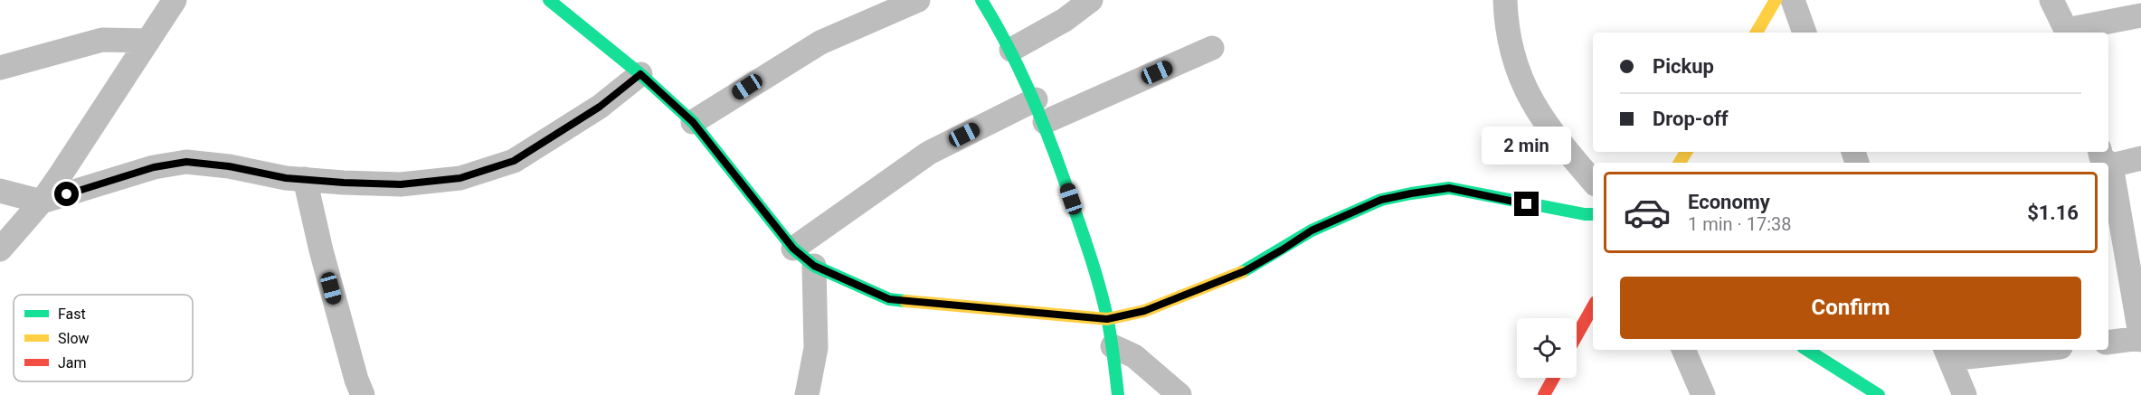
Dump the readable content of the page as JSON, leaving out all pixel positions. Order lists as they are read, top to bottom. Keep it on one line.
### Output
{"legend":["Fast","Slow","Jam"],"page":{"banner":["Pickup","Drop-off"],"bubble":"2 min","list":[{"name":"Economy","note":"1 min · 17:38","value":"$1.16"}],"buttons":"Confirm"}}
